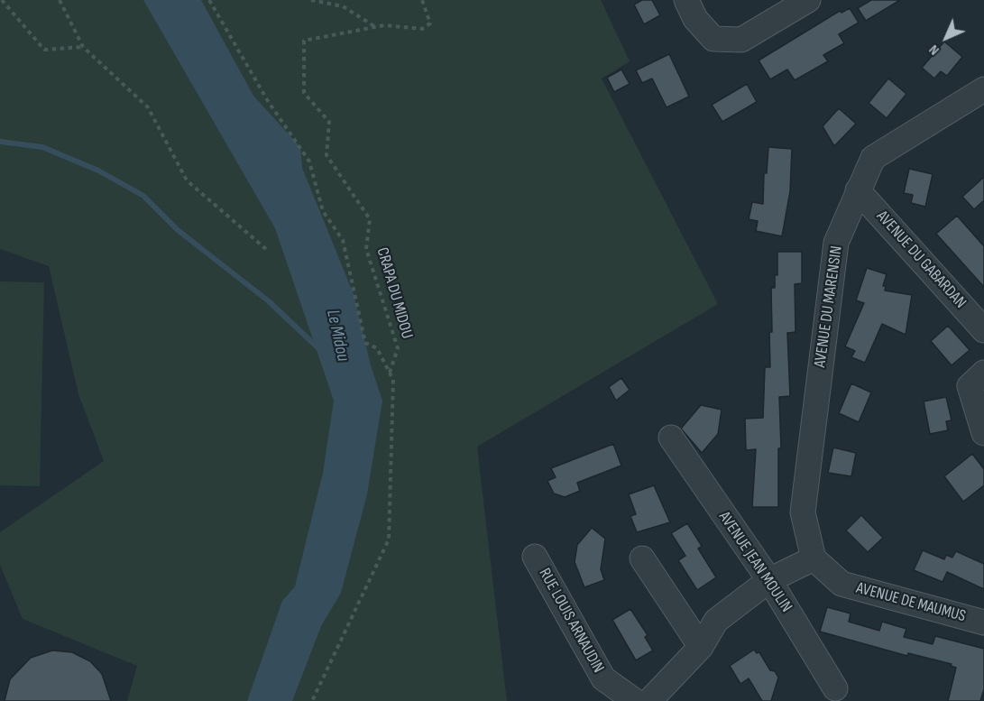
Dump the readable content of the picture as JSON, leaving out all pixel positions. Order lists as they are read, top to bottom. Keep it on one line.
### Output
{"streets":{"street":["AVENUE DU GABARDAN","AVENUE DU MARENSIN","AVENUE JEAN MOULIN","AVENUE DE MAUMUS","RUE LOUIS ARNAUDIN"],"path":["CRAPA DU MIDOU"]},"crossings":[["AVENUE DU GABARDAN","AVENUE DU MARENSIN"],["AVENUE DU MARENSIN","AVENUE DE MAUMUS"]],"water":["Le Midou"],"north":"bottom left"}
